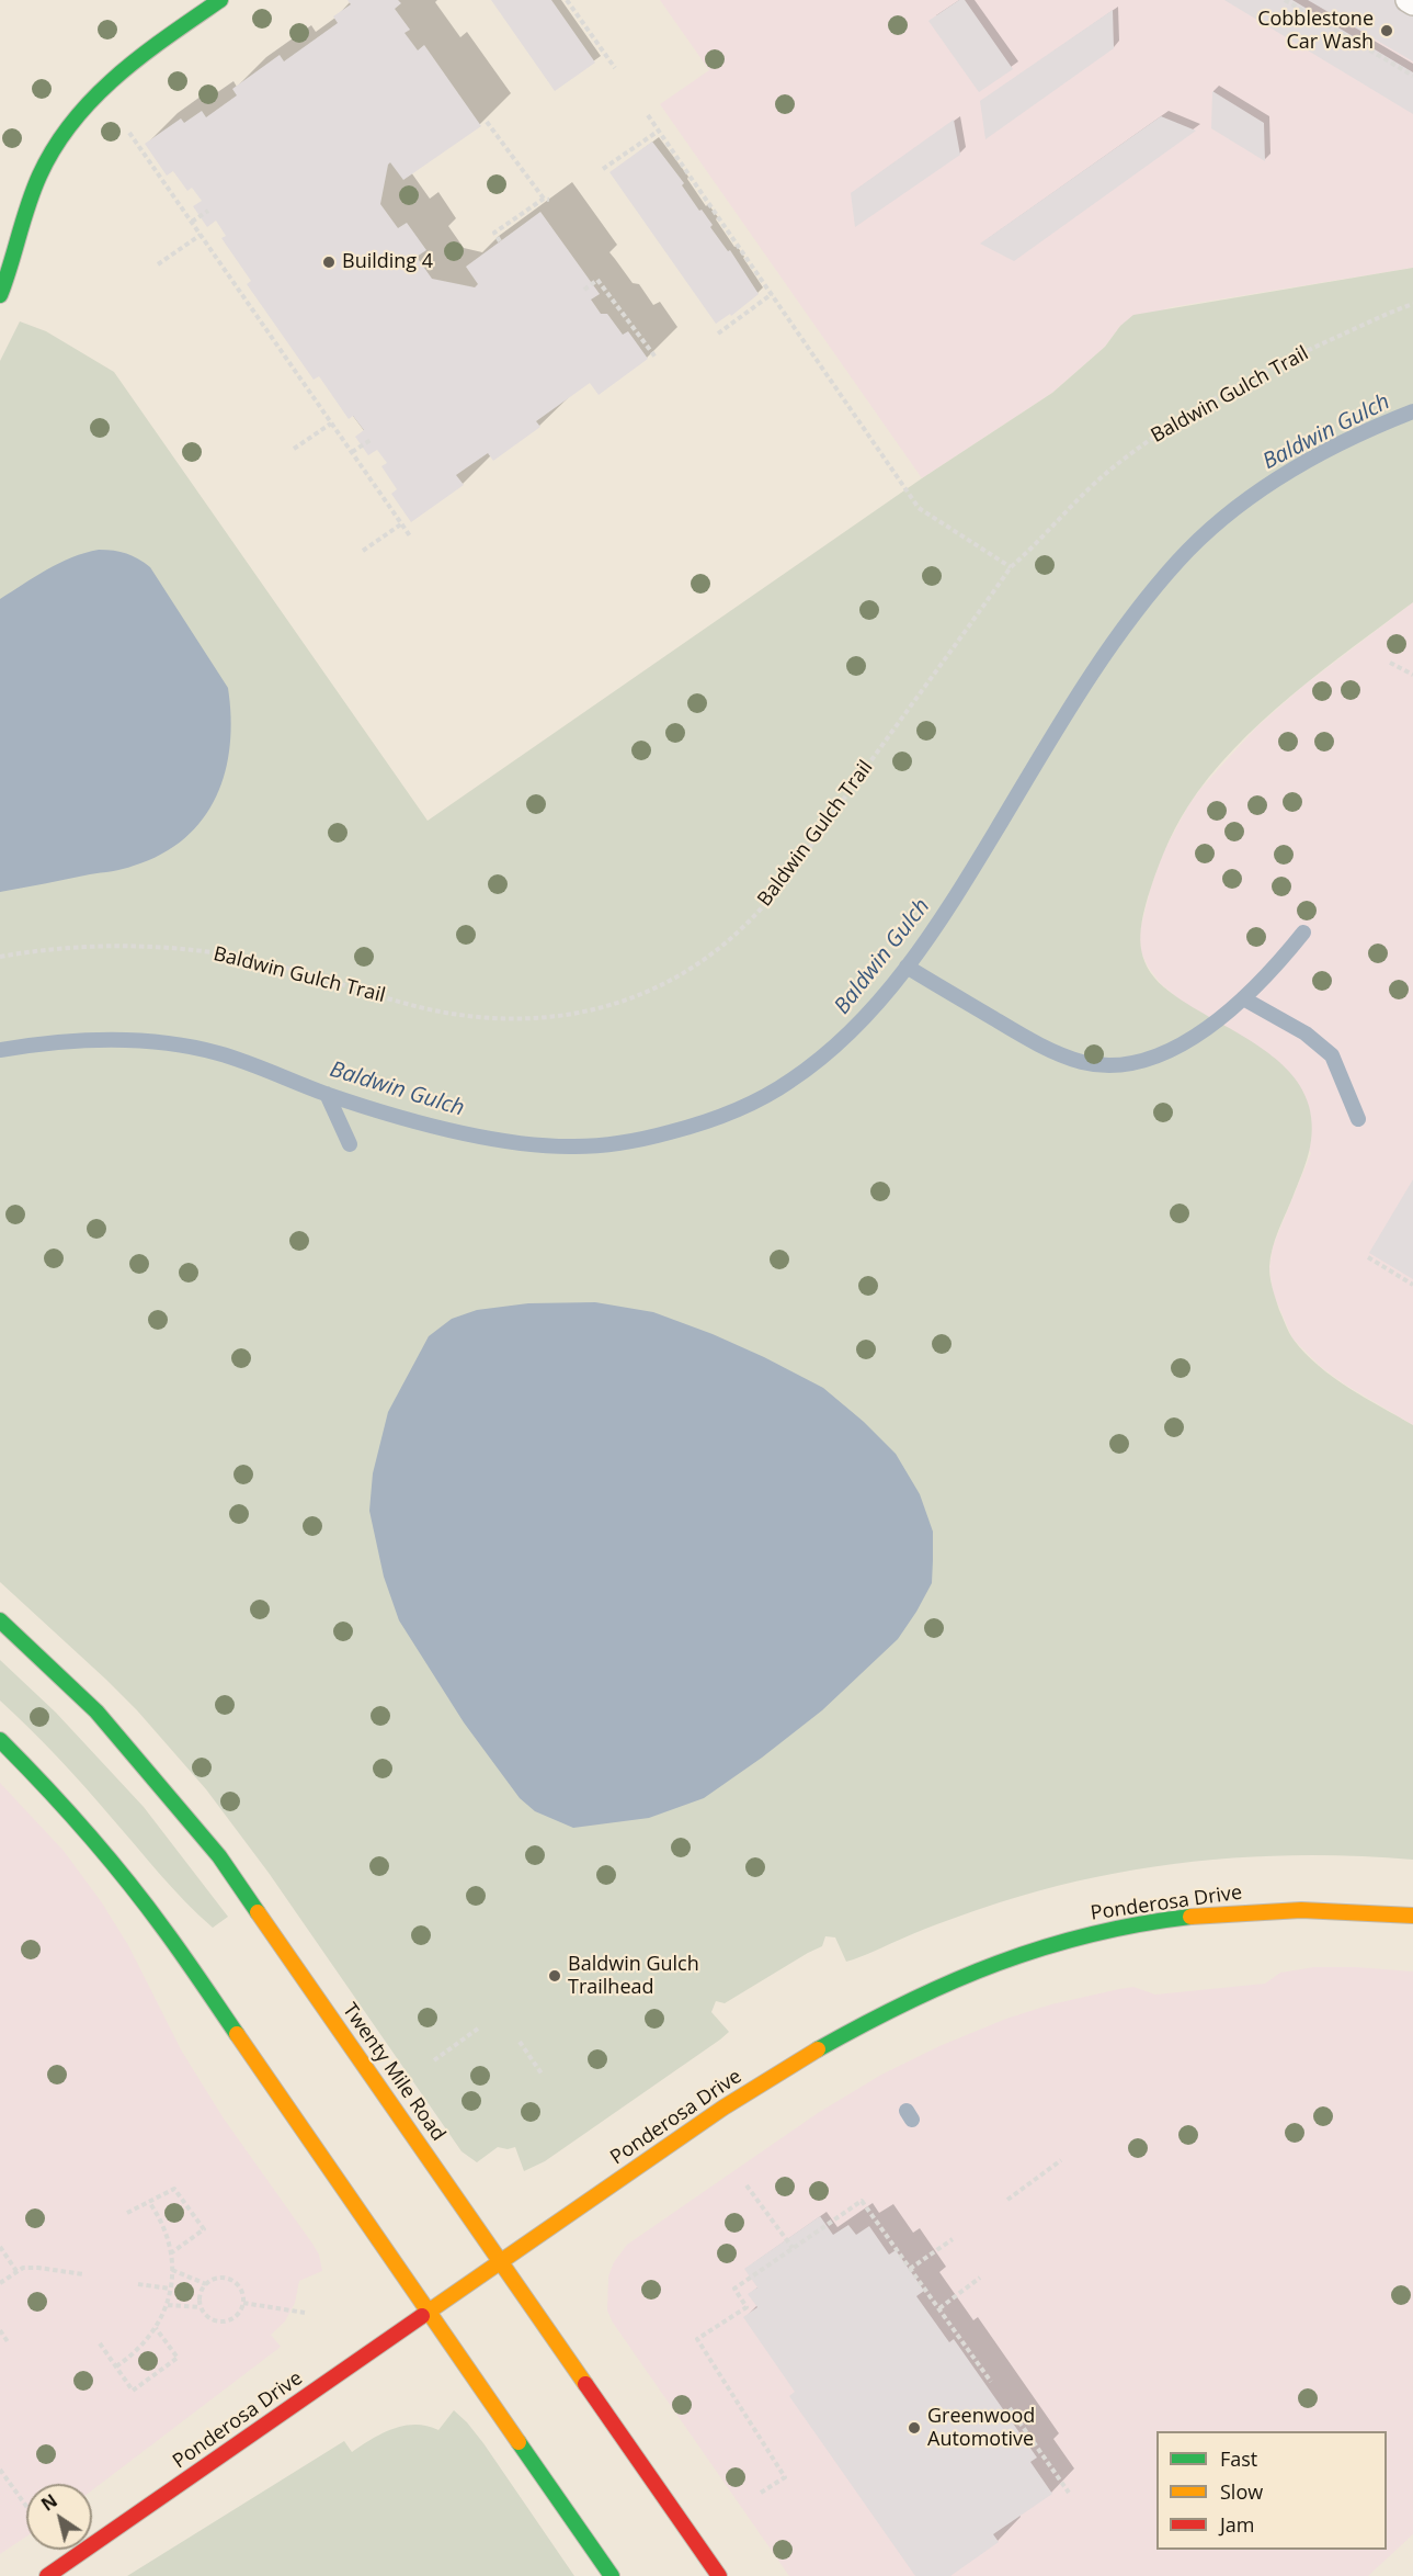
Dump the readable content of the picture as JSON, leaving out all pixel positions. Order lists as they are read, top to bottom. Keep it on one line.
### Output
{"streets":{"main road":["Ponderosa Drive","Twenty Mile Road"],"path":["Baldwin Gulch Trail"]},"crossings":[["Ponderosa Drive","Twenty Mile Road"]],"water":["Baldwin Gulch"],"places":["Cobblestone Car Wash","Building 4","Baldwin Gulch Trailhead","Greenwood Automotive"],"legend":["Fast","Slow","Jam"],"north":"top left"}
